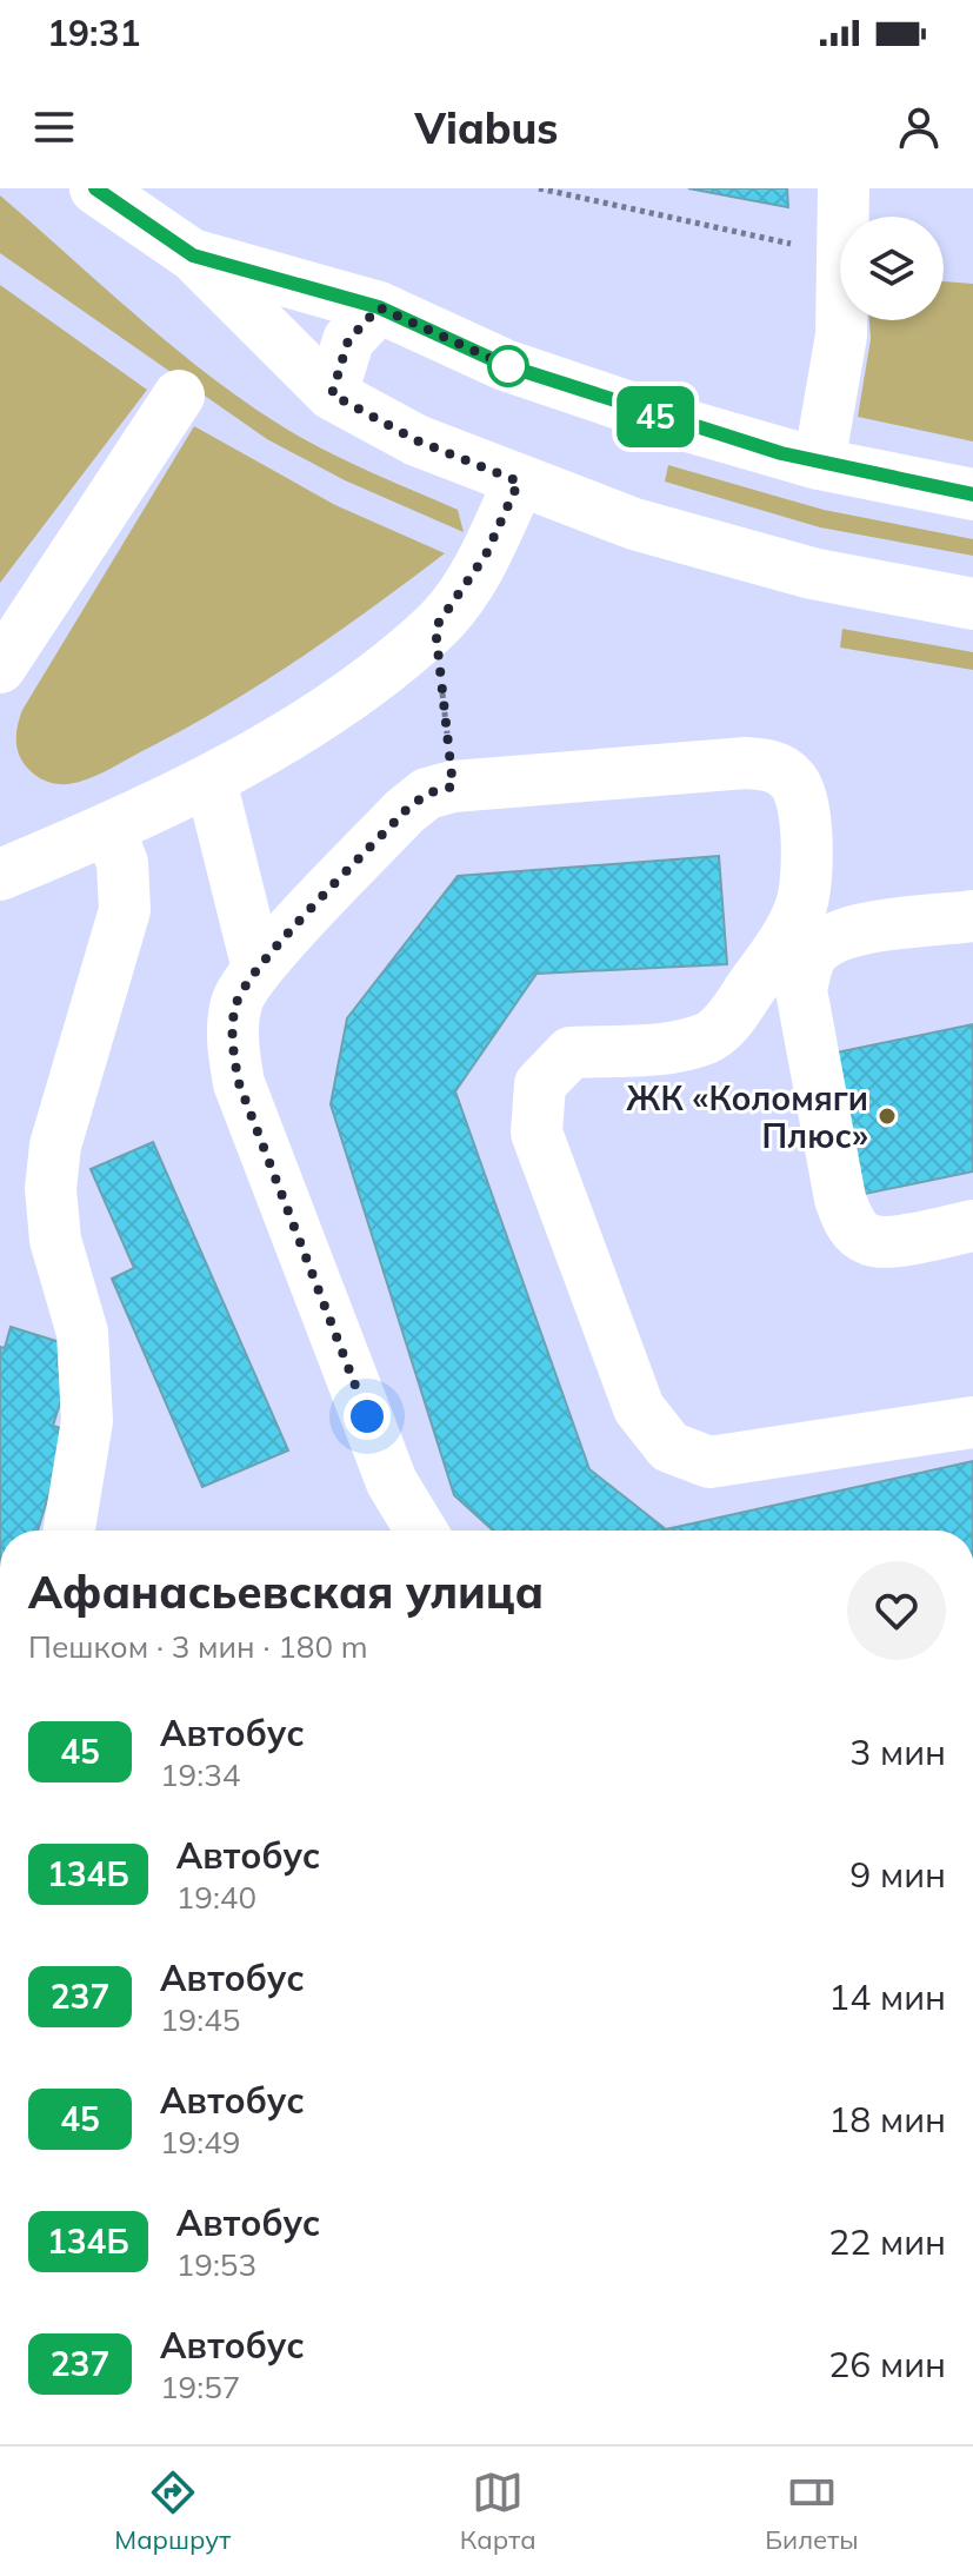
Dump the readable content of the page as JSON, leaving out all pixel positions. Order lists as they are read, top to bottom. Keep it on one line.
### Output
{"places":["ЖК «Коломяги Плюс»"],"lines":["bus line 45"],"page":{"status":"19:31","header":"Viabus","on_map":"45","heading":["Афанасьевская улица","Пешком · 3 мин · 180 m"],"list":[{"mark":"45","name":"Автобус","note":"19:34","value":"3 мин"},{"mark":"134Б","name":"Автобус","note":"19:40","value":"9 мин"},{"mark":"237","name":"Автобус","note":"19:45","value":"14 мин"},{"mark":"45","name":"Автобус","note":"19:49","value":"18 мин"},{"mark":"134Б","name":"Автобус","note":"19:53","value":"22 мин"},{"mark":"237","name":"Автобус","note":"19:57","value":"26 мин"}],"tabs":["Маршрут","Карта","Билеты"]}}
